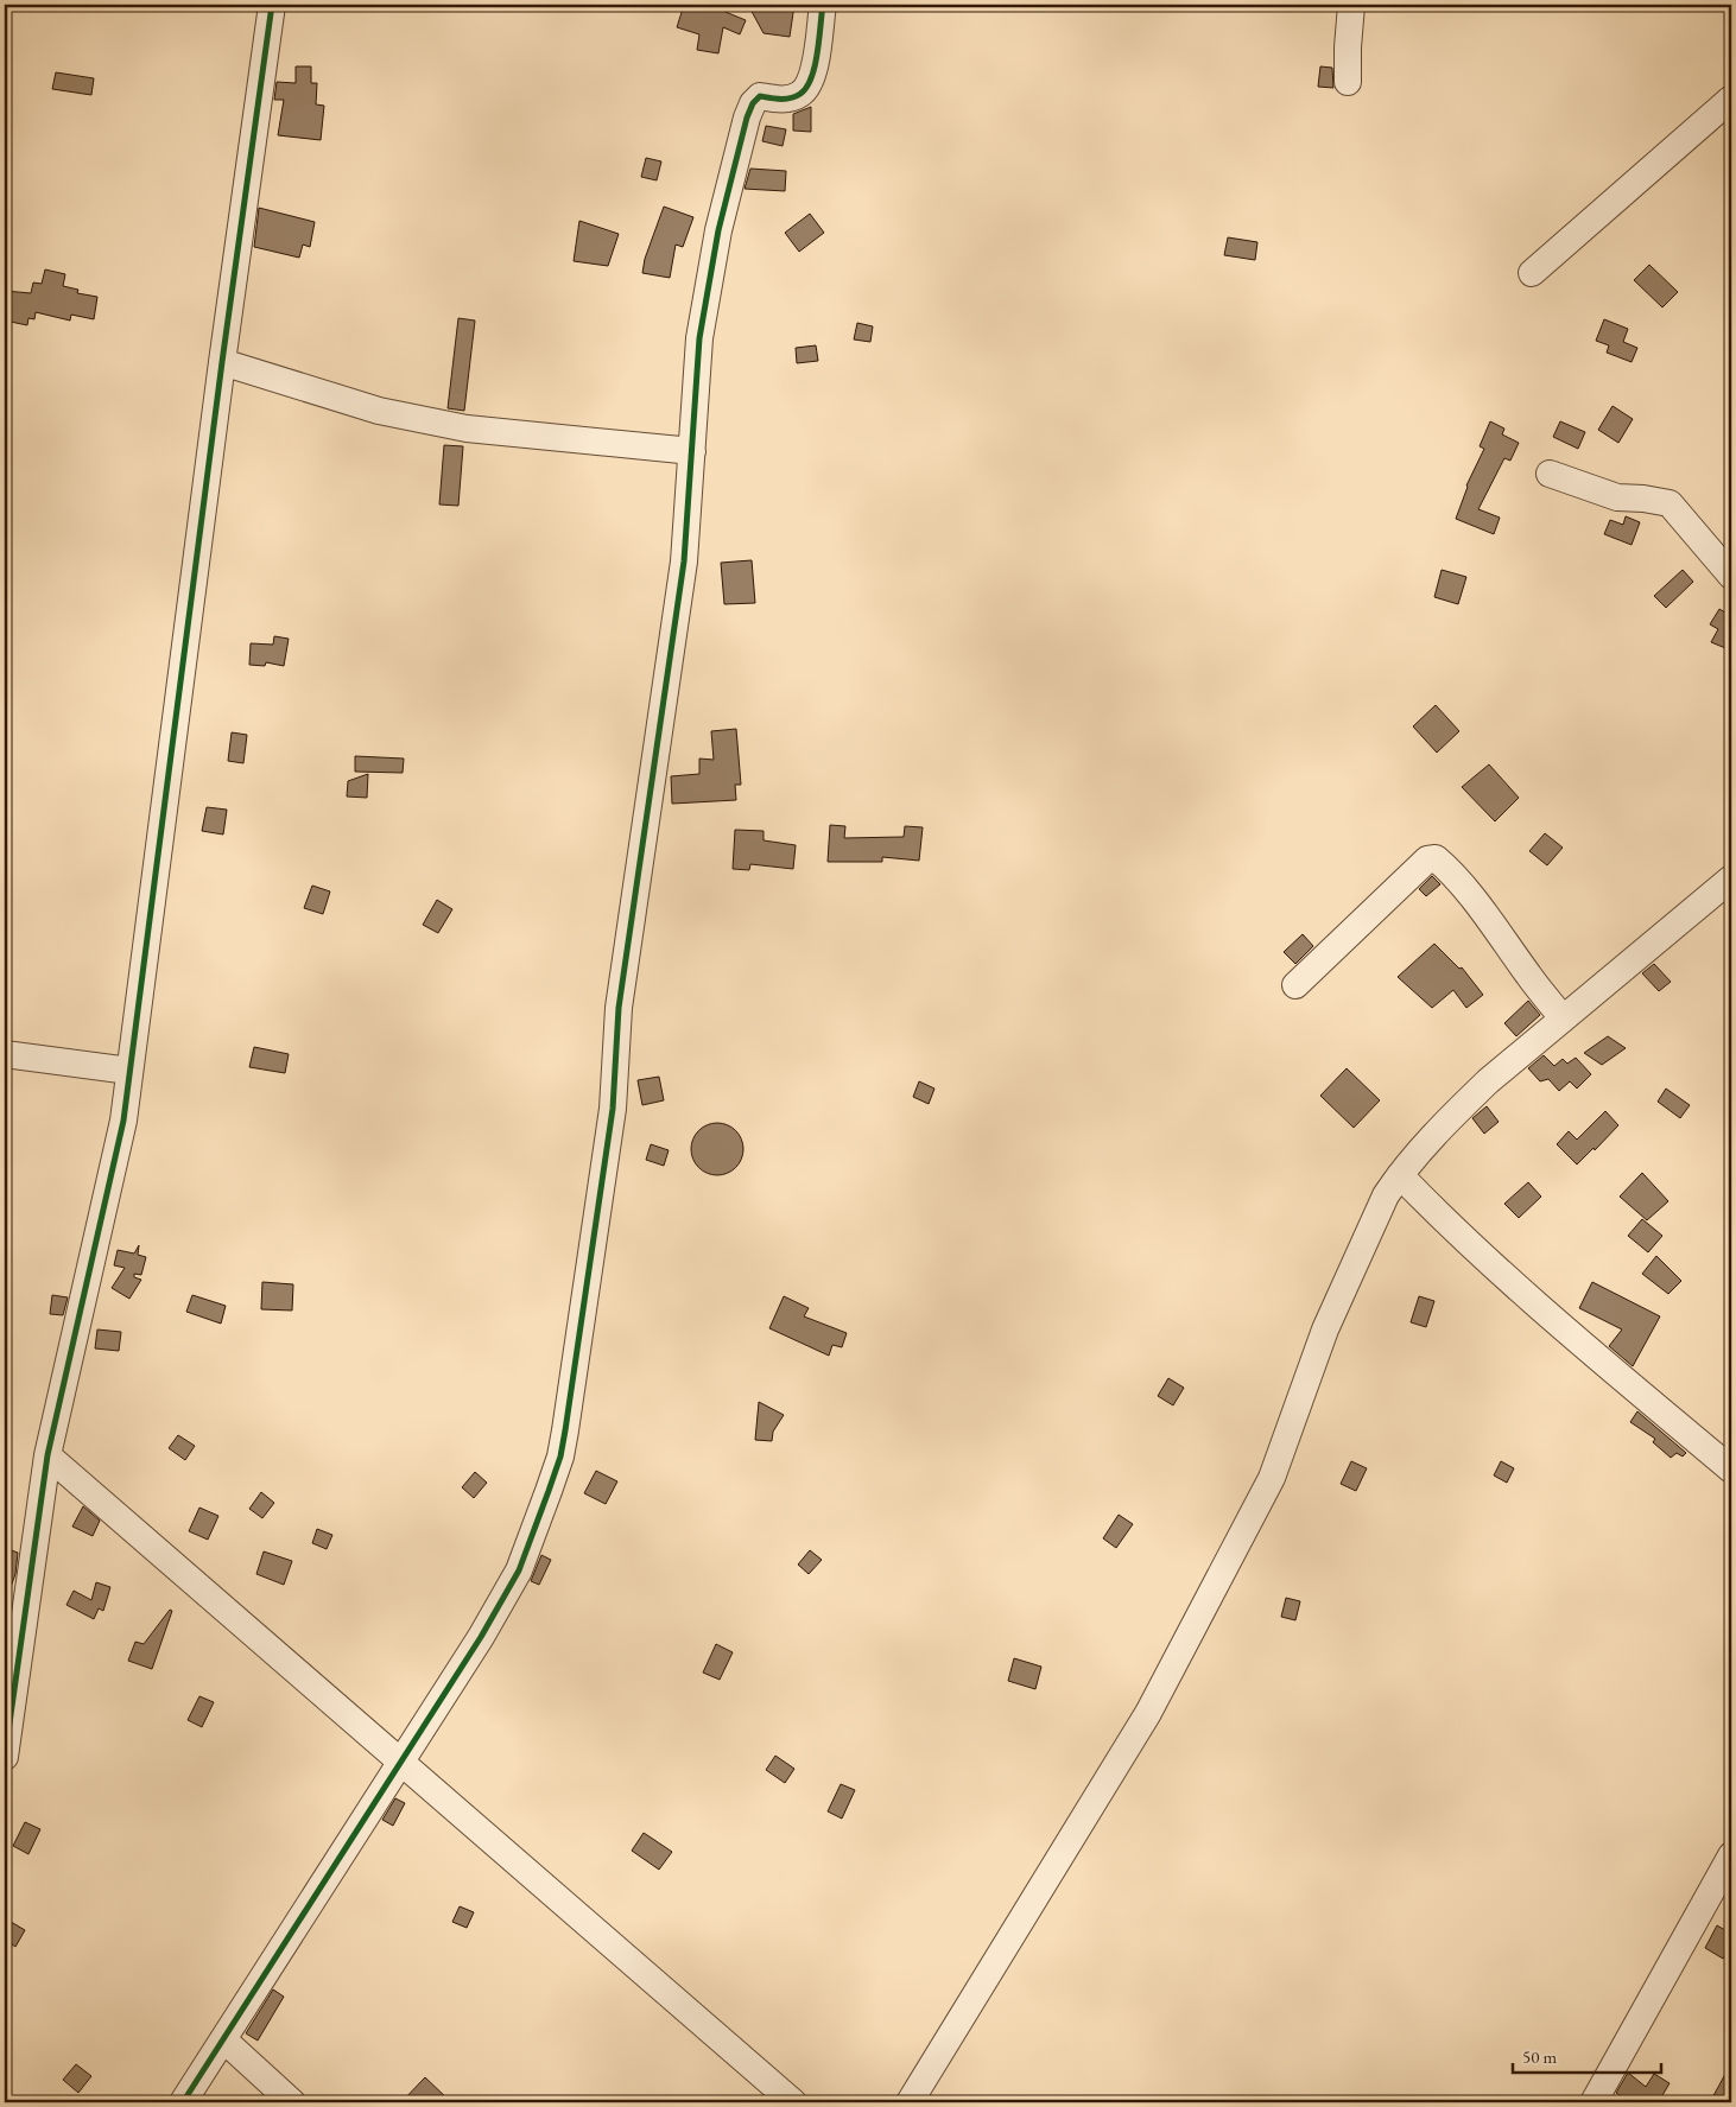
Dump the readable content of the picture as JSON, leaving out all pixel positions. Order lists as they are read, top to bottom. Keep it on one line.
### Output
{"scale_bar":"50 m"}
